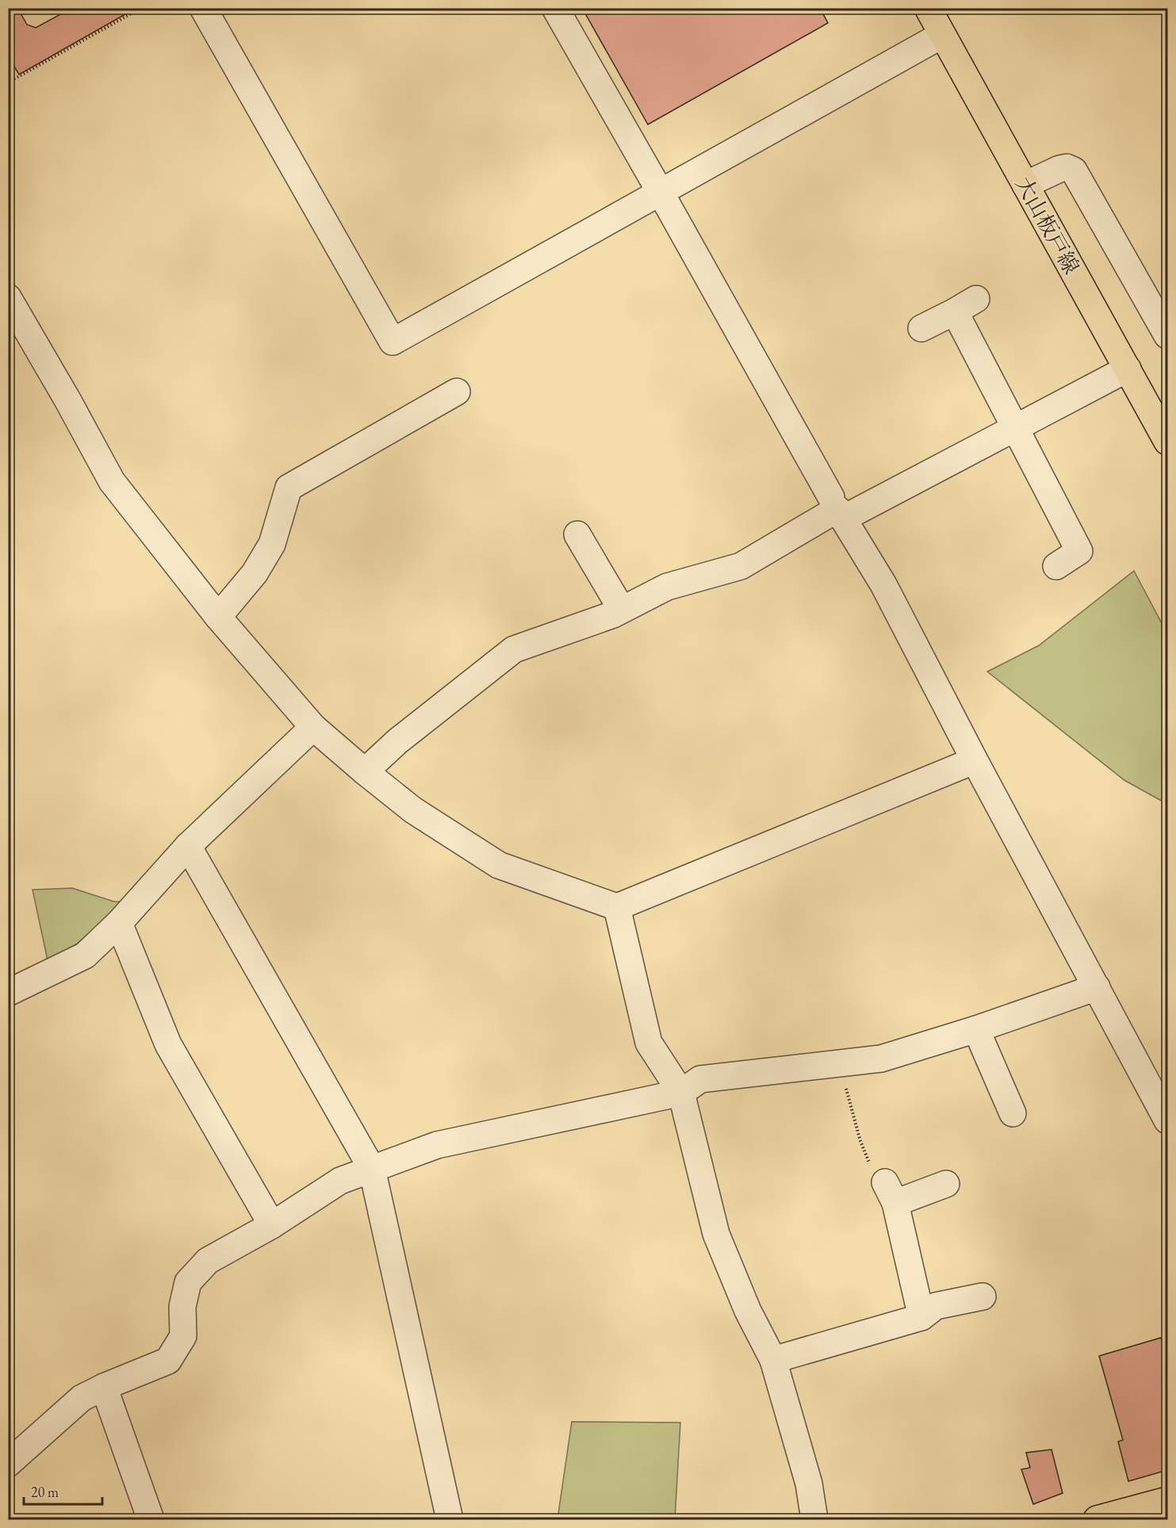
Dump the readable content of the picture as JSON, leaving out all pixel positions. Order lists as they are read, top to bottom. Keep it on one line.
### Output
{"streets":{"main road":["大山板戸線"]},"scale_bar":"20 m"}
